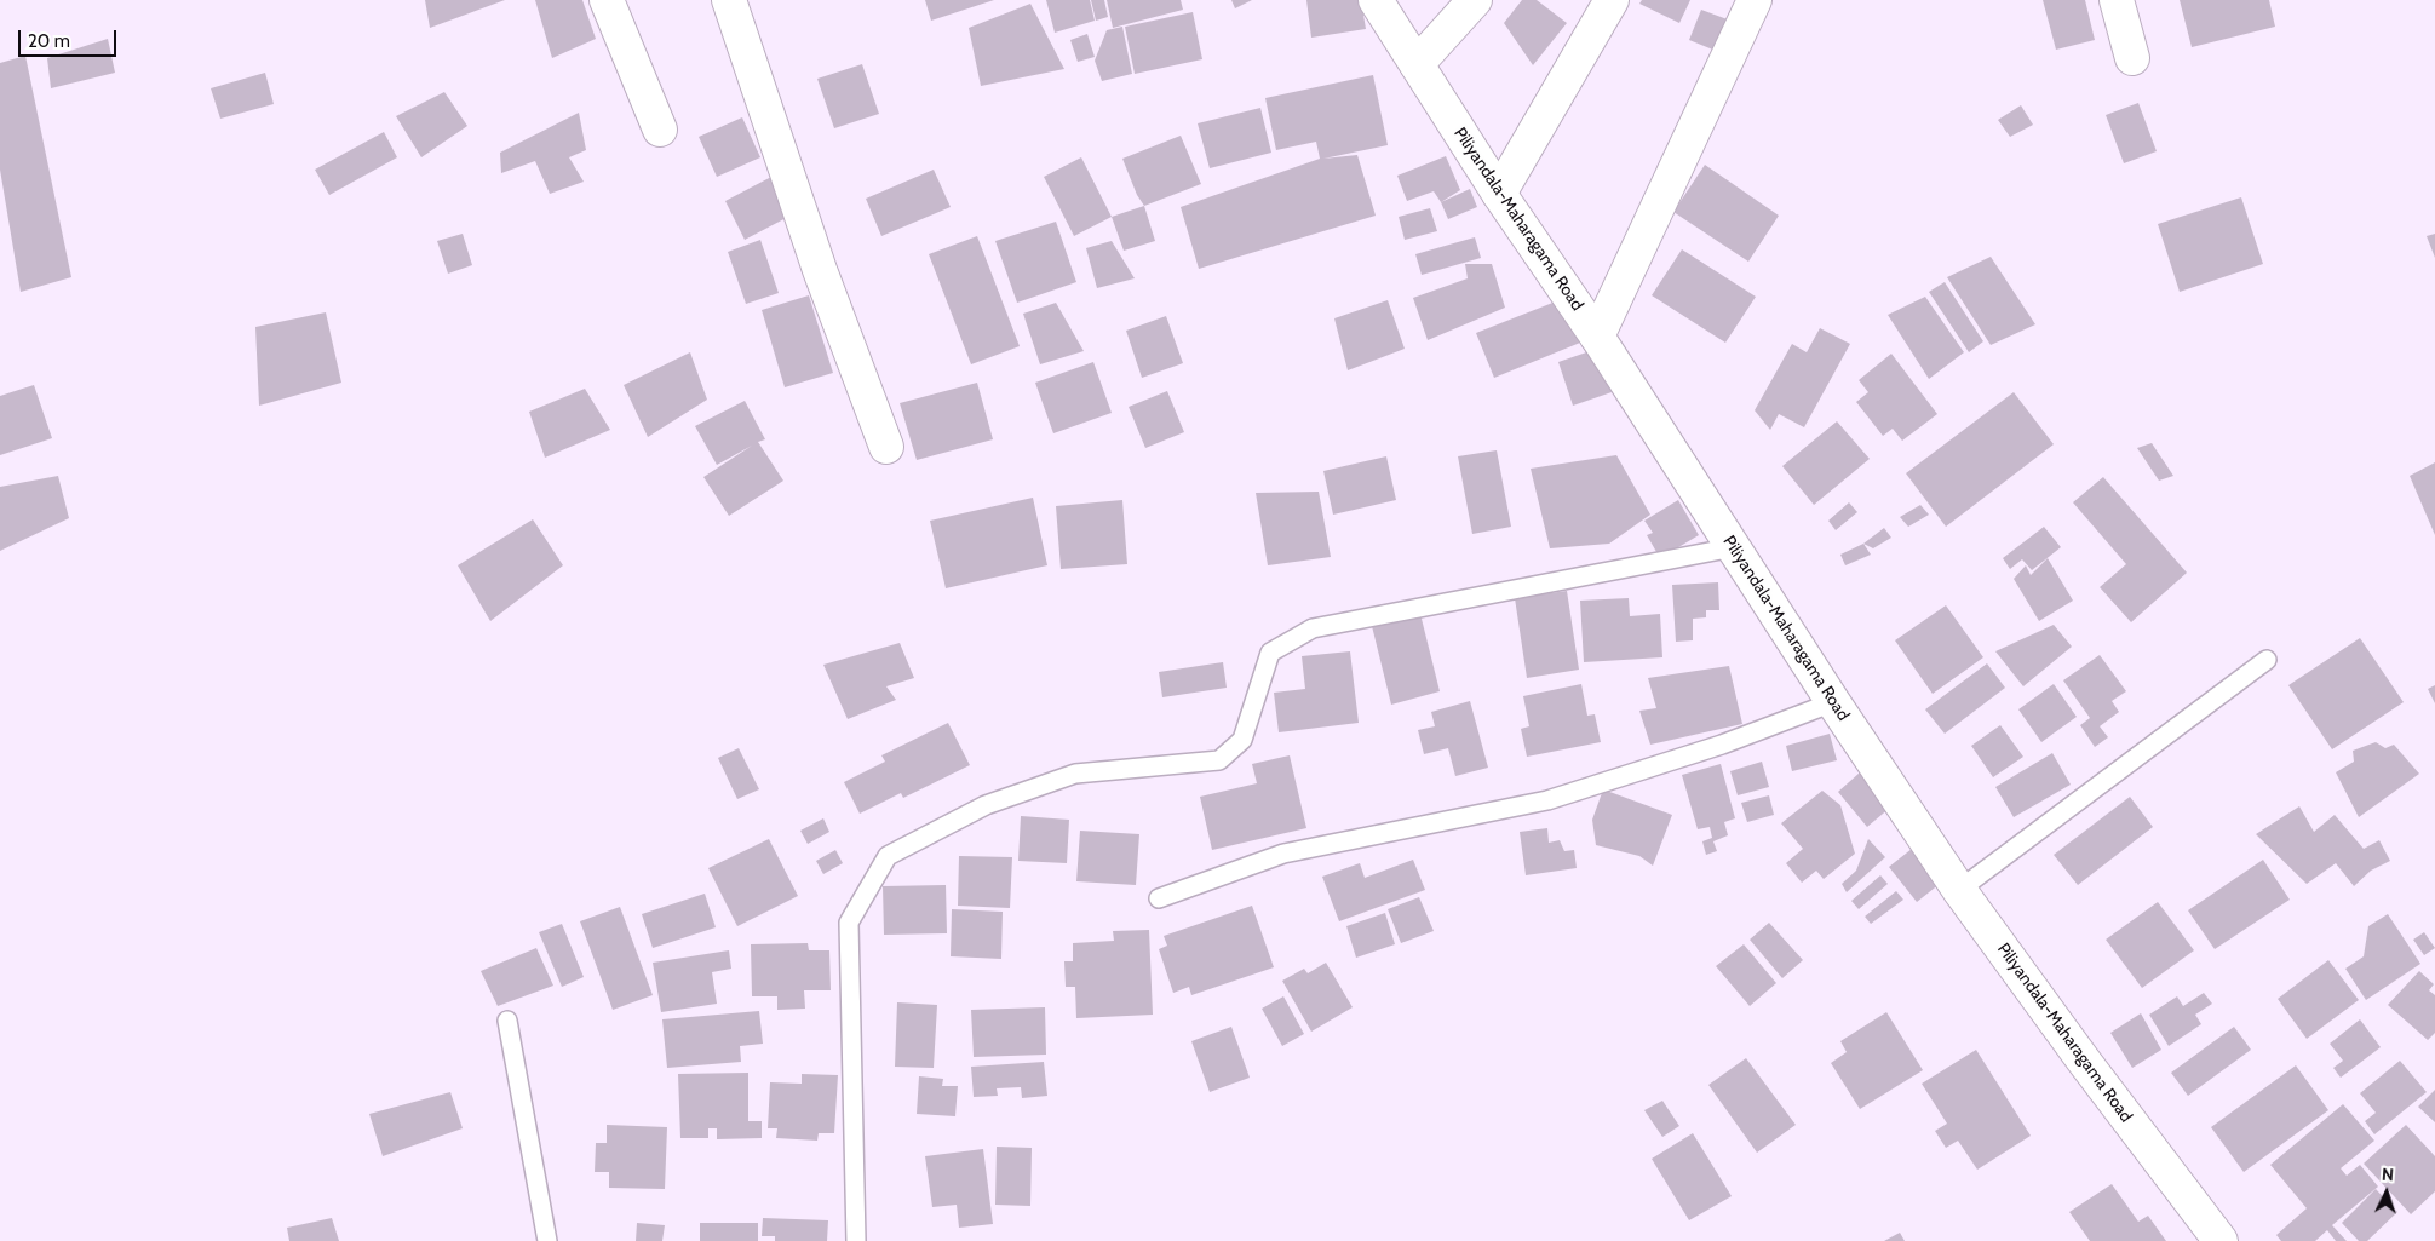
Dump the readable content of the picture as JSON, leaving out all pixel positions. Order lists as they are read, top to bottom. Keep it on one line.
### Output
{"streets":{"main road":["Piliyandala-Maharagama Road"]},"scale_bar":"20 m","north":"top"}
